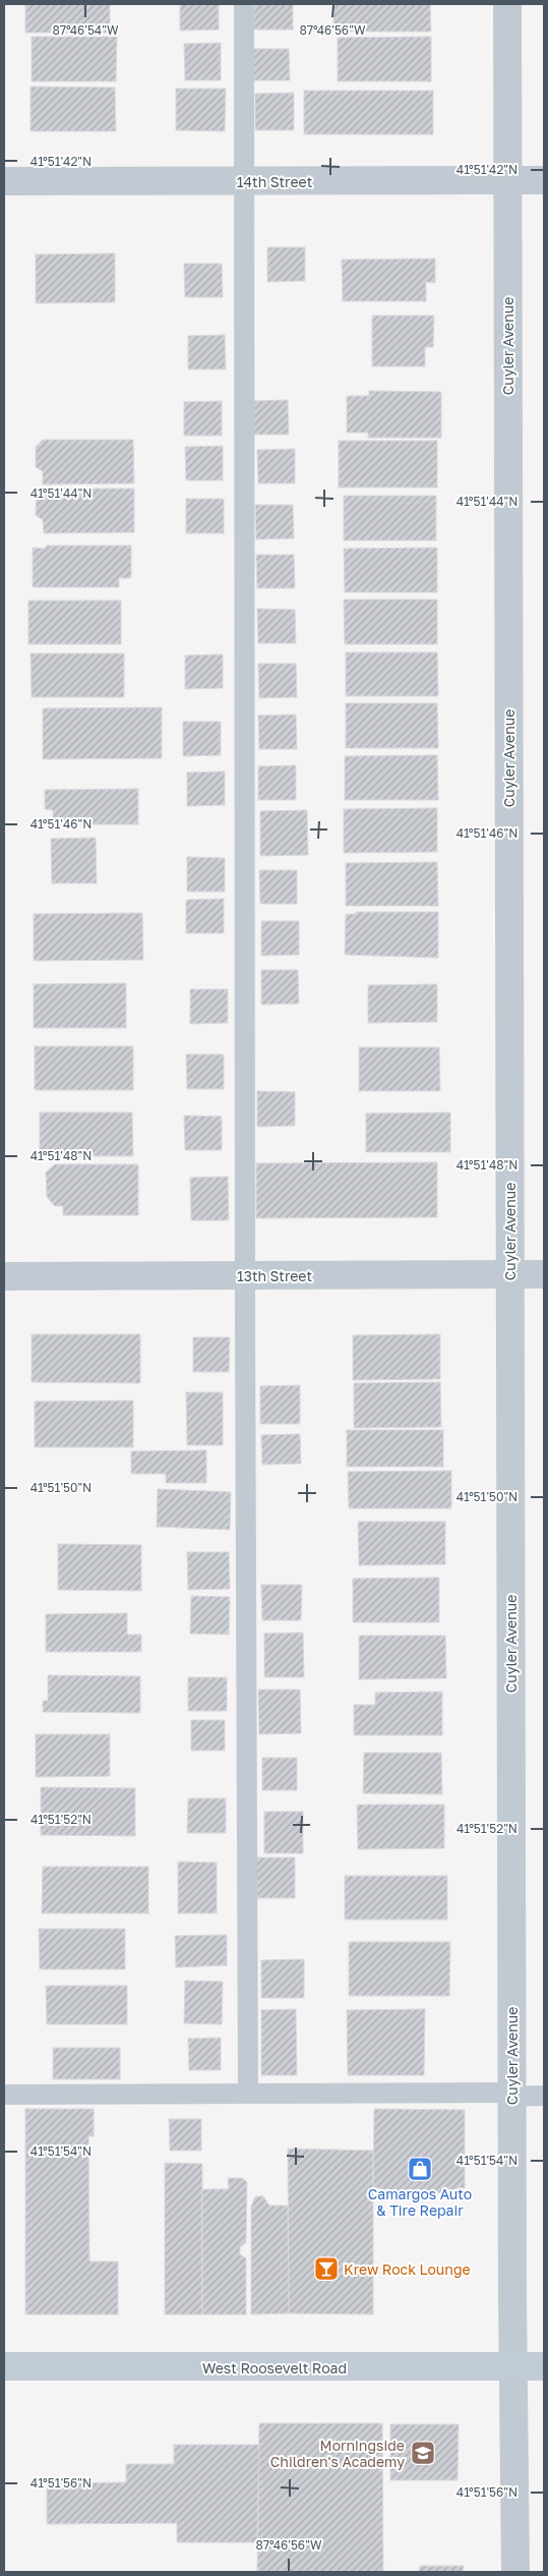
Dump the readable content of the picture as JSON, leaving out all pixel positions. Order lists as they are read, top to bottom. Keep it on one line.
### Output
{"streets":{"main road":["West Roosevelt Road"],"street":["14th Street","Cuyler Avenue","13th Street"]},"crossings":[["14th Street","Cuyler Avenue"],["Cuyler Avenue","13th Street"],["Cuyler Avenue","West Roosevelt Road"]],"places":{"shop":["Camargos Auto & Tire Repair"],"bar":["Krew Rock Lounge"],"school or university":["Morningside Children's Academy"]},"coordinates":["87°46'54\"W","87°46'56\"W","41°51'42\"N","41°51'44\"N","41°51'46\"N","41°51'48\"N","41°51'50\"N","41°51'52\"N","41°51'54\"N","41°51'56\"N"]}
